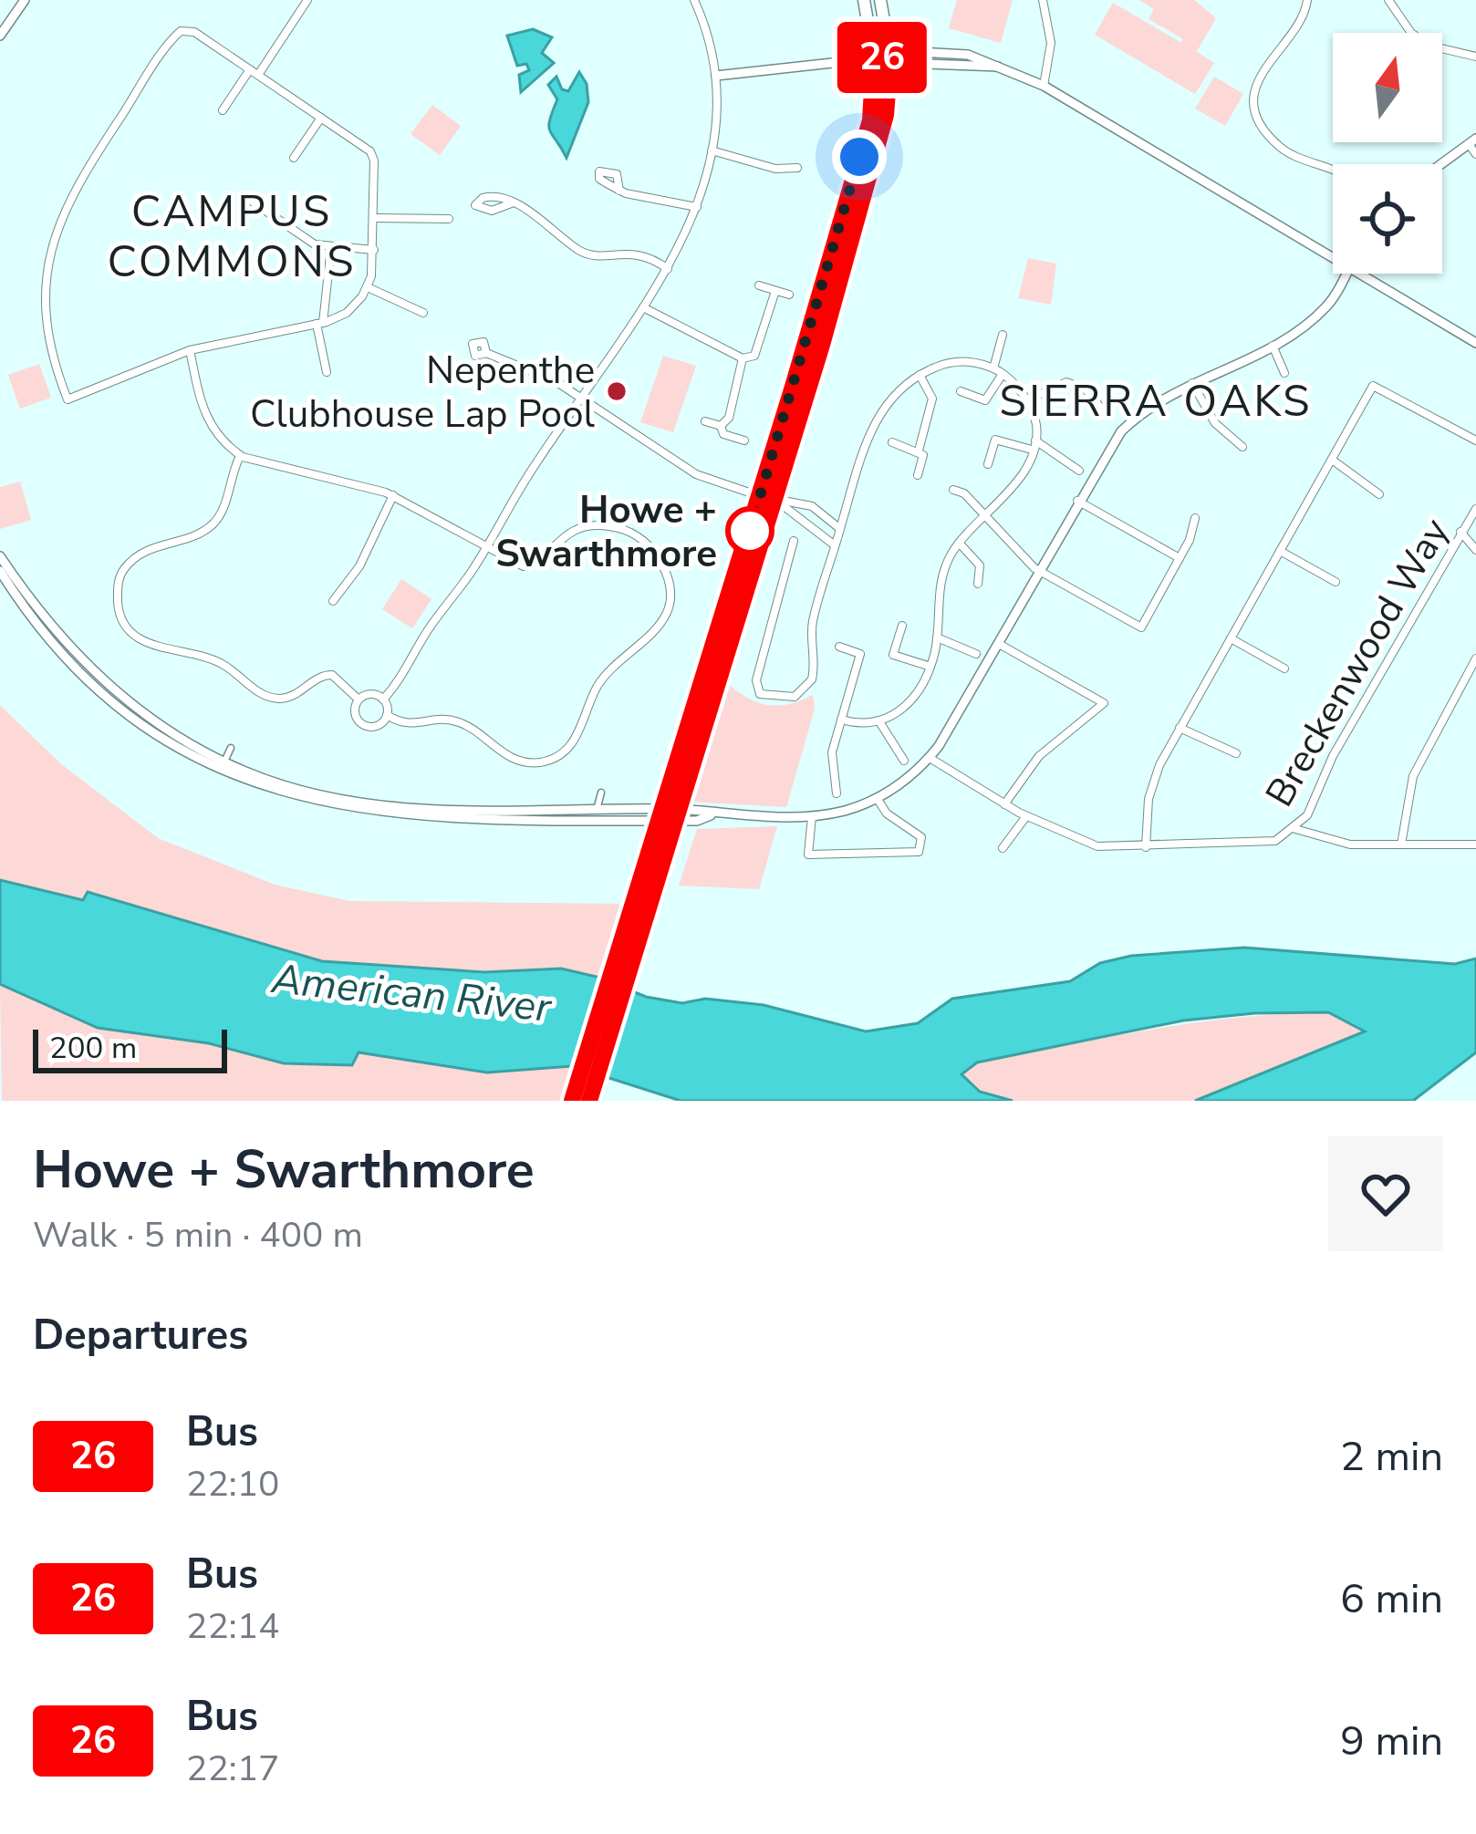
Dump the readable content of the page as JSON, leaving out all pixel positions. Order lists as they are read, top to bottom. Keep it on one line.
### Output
{"streets":{"street":["Breckenwood Way"]},"districts":["CAMPUS COMMONS","SIERRA OAKS"],"water":["American River"],"places":["Nepenthe Clubhouse Lap Pool","Howe + Swarthmore"],"lines":["bus line 26"],"scale_bar":"200 m","north":"top","page":{"on_map":"26","scale":"200 m","heading":[["Howe + Swarthmore","Walk · 5 min · 400 m"],"Departures"],"list":[{"mark":"26","name":"Bus","note":"22:10","value":"2 min"},{"mark":"26","name":"Bus","note":"22:14","value":"6 min"},{"mark":"26","name":"Bus","note":"22:17","value":"9 min"}]}}
